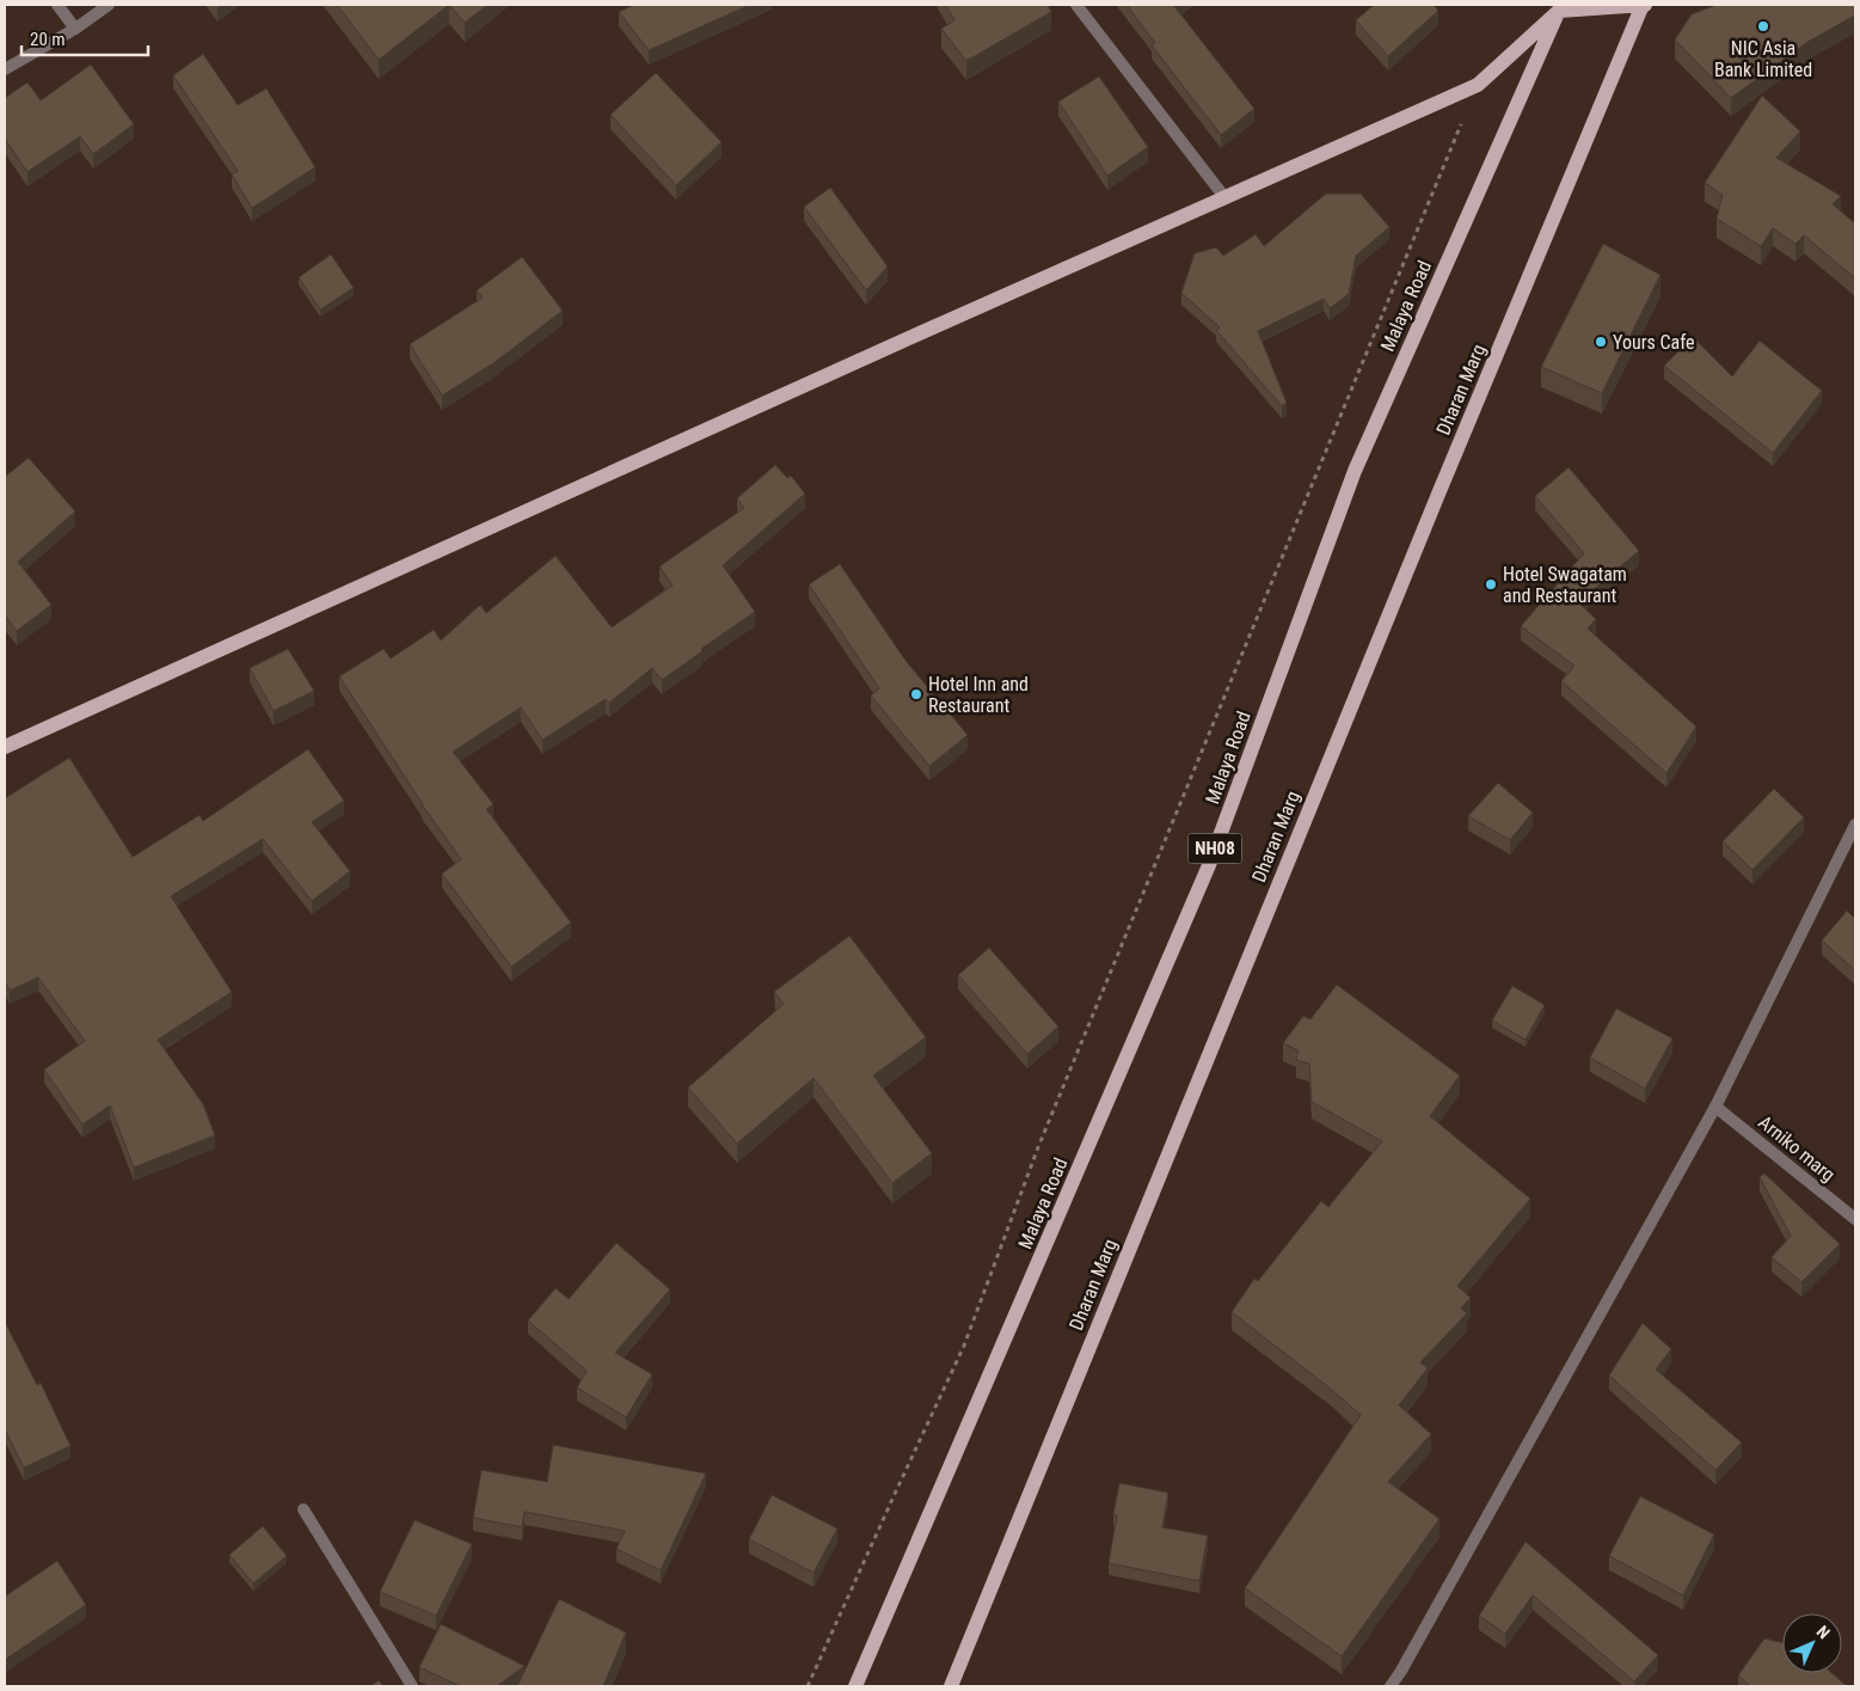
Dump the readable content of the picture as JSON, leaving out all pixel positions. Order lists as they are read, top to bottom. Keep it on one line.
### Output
{"streets":{"main road":["Malaya Road","Dharan Marg","NH08"],"street":["Arniko marg"]},"places":["NIC Asia Bank Limited","Yours Cafe","Hotel Swagatam and Restaurant","Hotel Inn and Restaurant"],"scale_bar":"20 m","north":"top right"}
